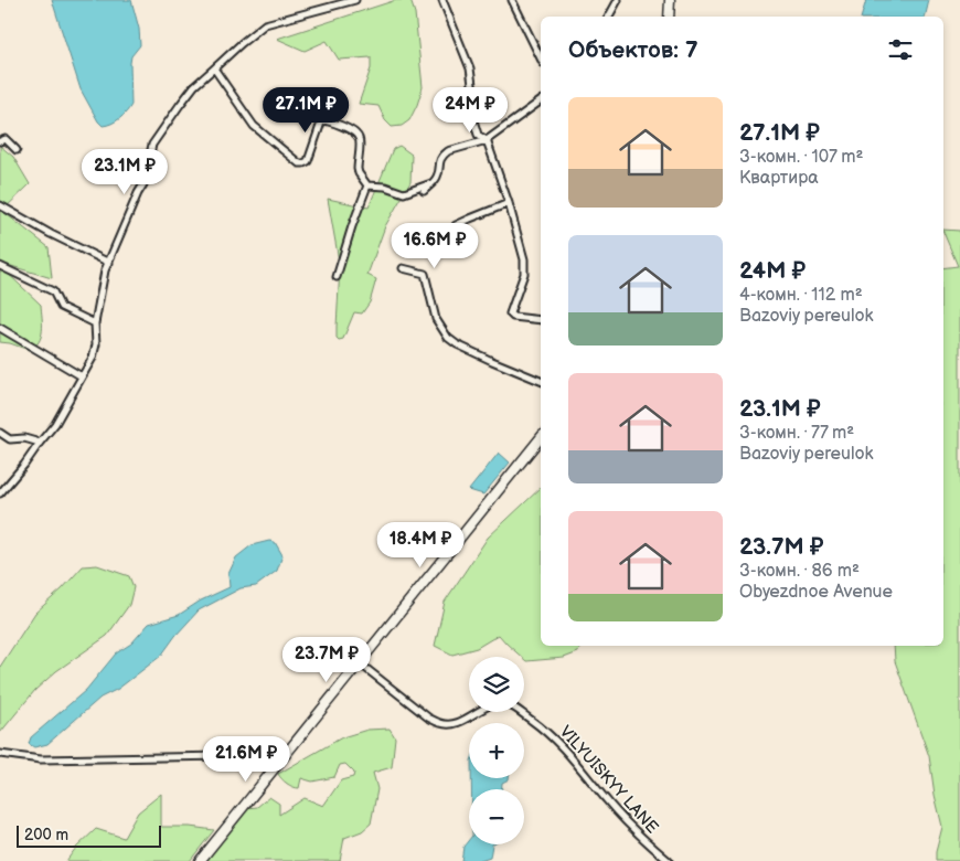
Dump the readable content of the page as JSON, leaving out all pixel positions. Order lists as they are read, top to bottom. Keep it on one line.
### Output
{"streets":{"street":["VILYUISKYY LANE"]},"scale_bar":"200 m","page":{"heading":"Объектов: 7","list":[{"name":"27.1M ₽","note":"3-комн. · 107 m² · Квартира"},{"name":"24M ₽","note":"4-комн. · 112 m² · Bazoviy pereulok"},{"name":"23.1M ₽","note":"3-комн. · 77 m² · Bazoviy pereulok"},{"name":"23.7M ₽","note":"3-комн. · 86 m² · Obyezdnoe Avenue"}],"price":["27.1M ₽","24M ₽","23.1M ₽","16.6M ₽","18.4M ₽","23.7M ₽","21.6M ₽"],"map_buttons":["+","−"],"scale":"200 m"}}
